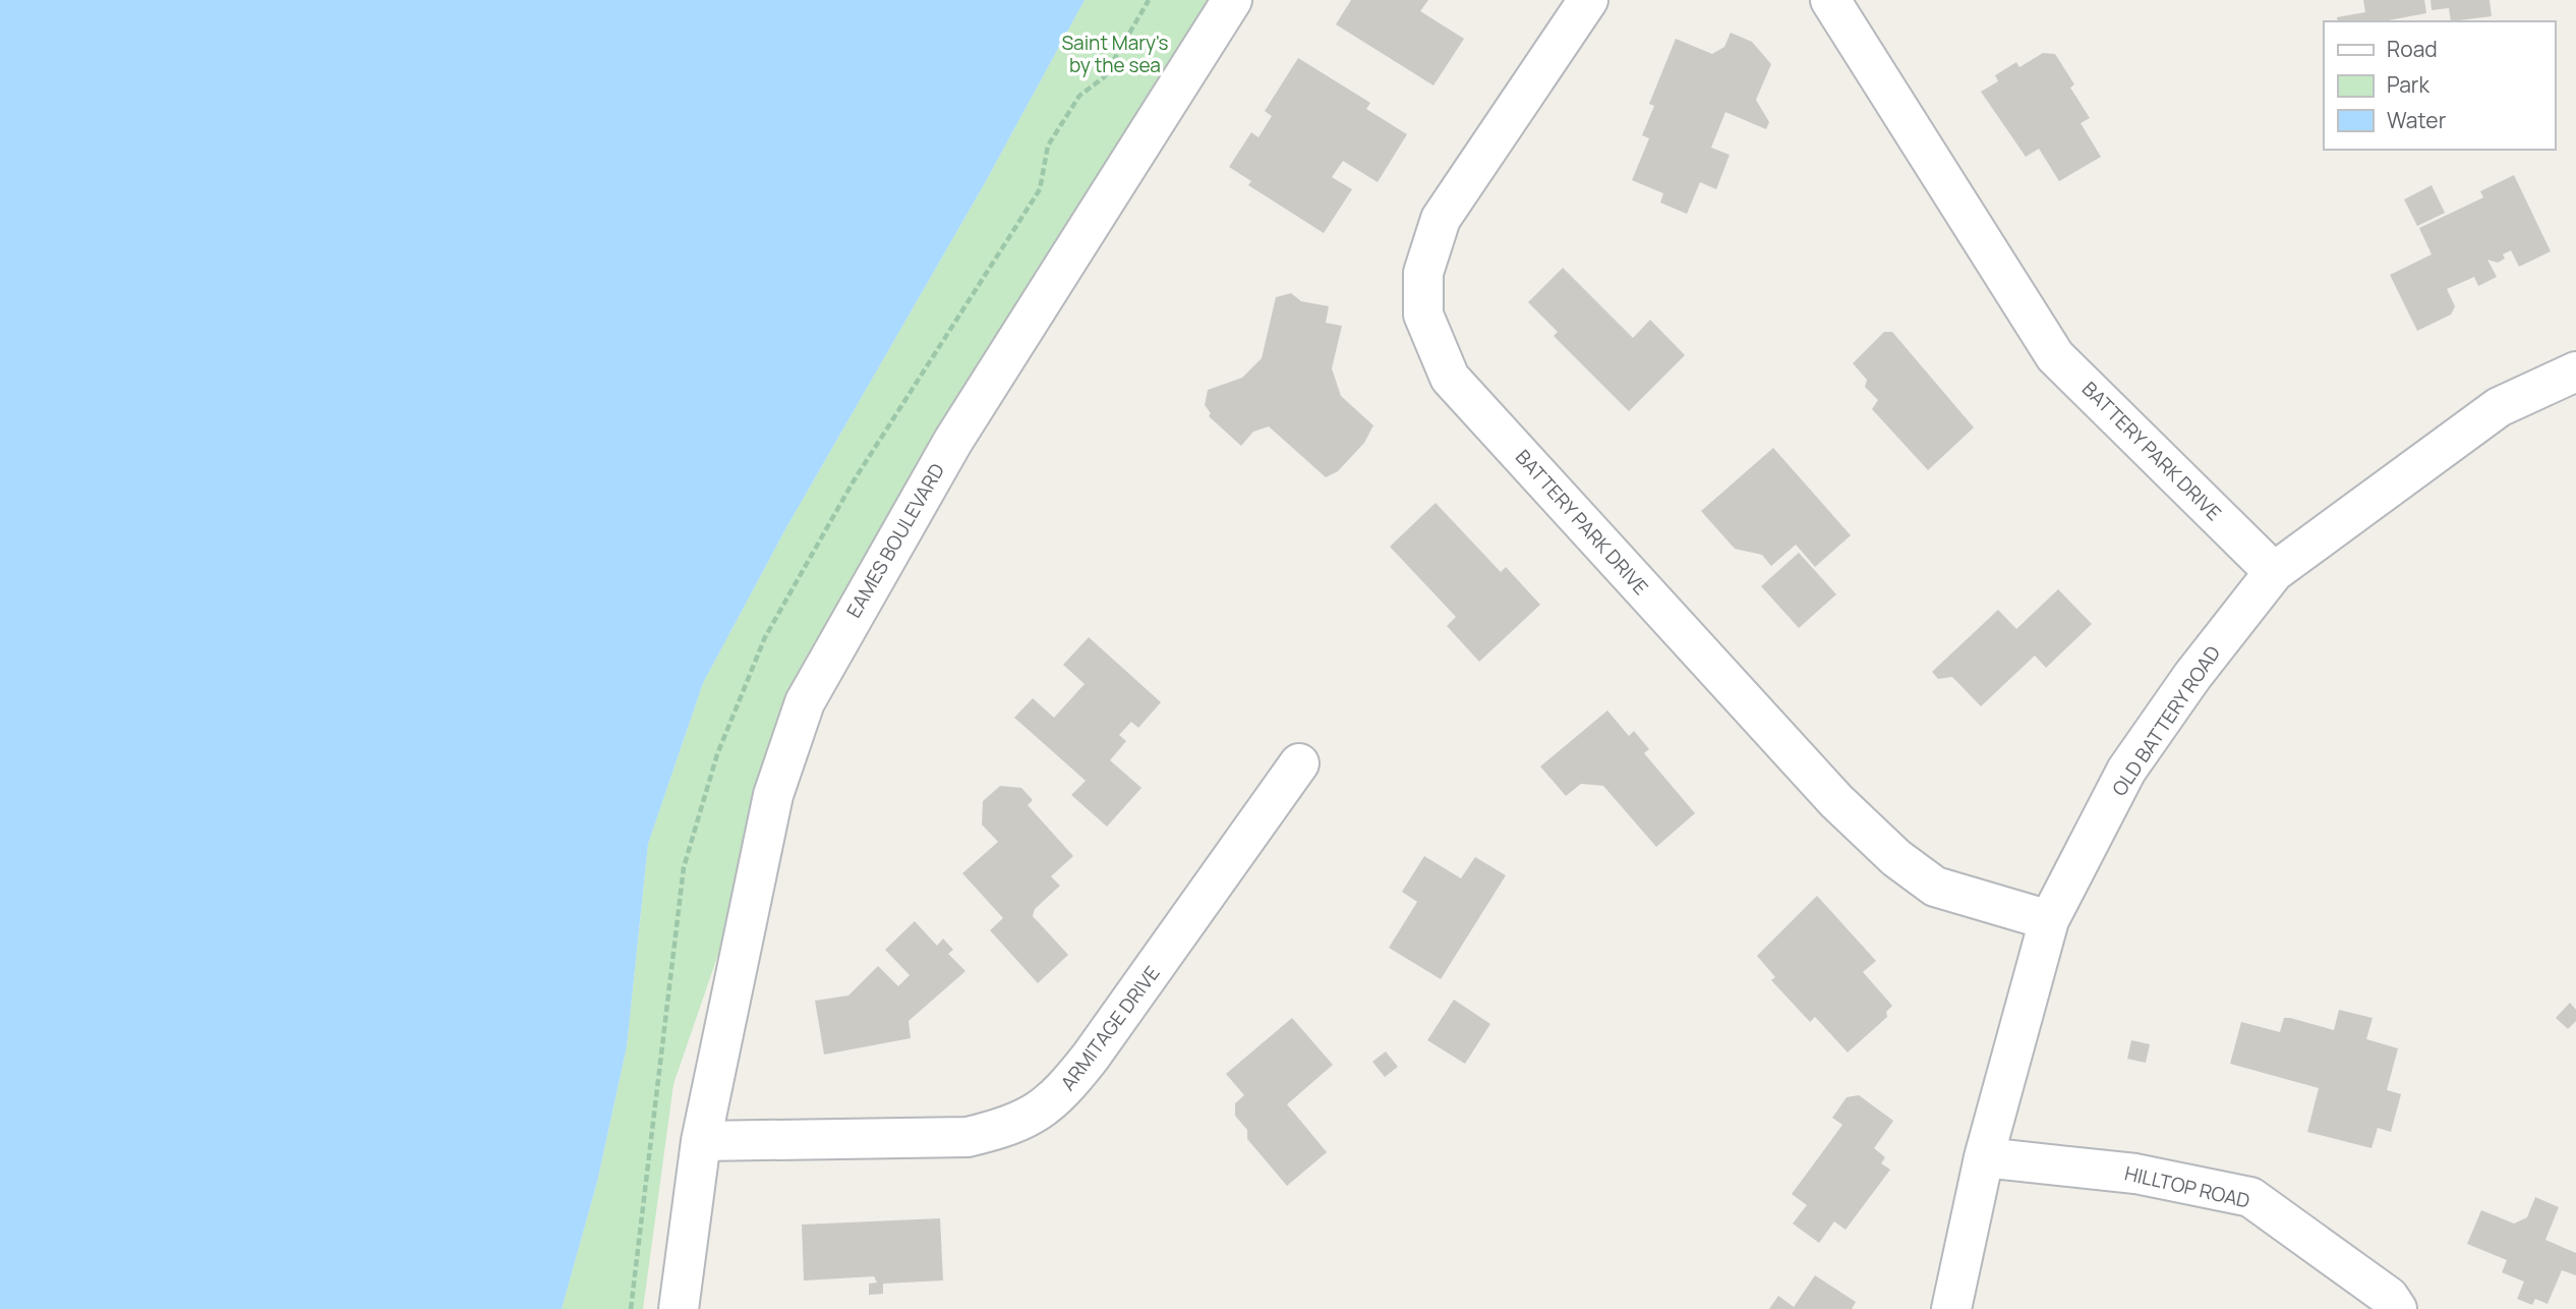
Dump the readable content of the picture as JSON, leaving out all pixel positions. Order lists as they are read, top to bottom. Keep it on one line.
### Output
{"streets":{"street":["BATTERY PARK DRIVE","EAMES BOULEVARD","OLD BATTERY ROAD","ARMITAGE DRIVE","HILLTOP ROAD"]},"crossings":[["BATTERY PARK DRIVE","OLD BATTERY ROAD"],["EAMES BOULEVARD","ARMITAGE DRIVE"],["OLD BATTERY ROAD","HILLTOP ROAD"]],"parks":["Saint Mary's by the sea"],"legend":["Road","Park","Water"]}
